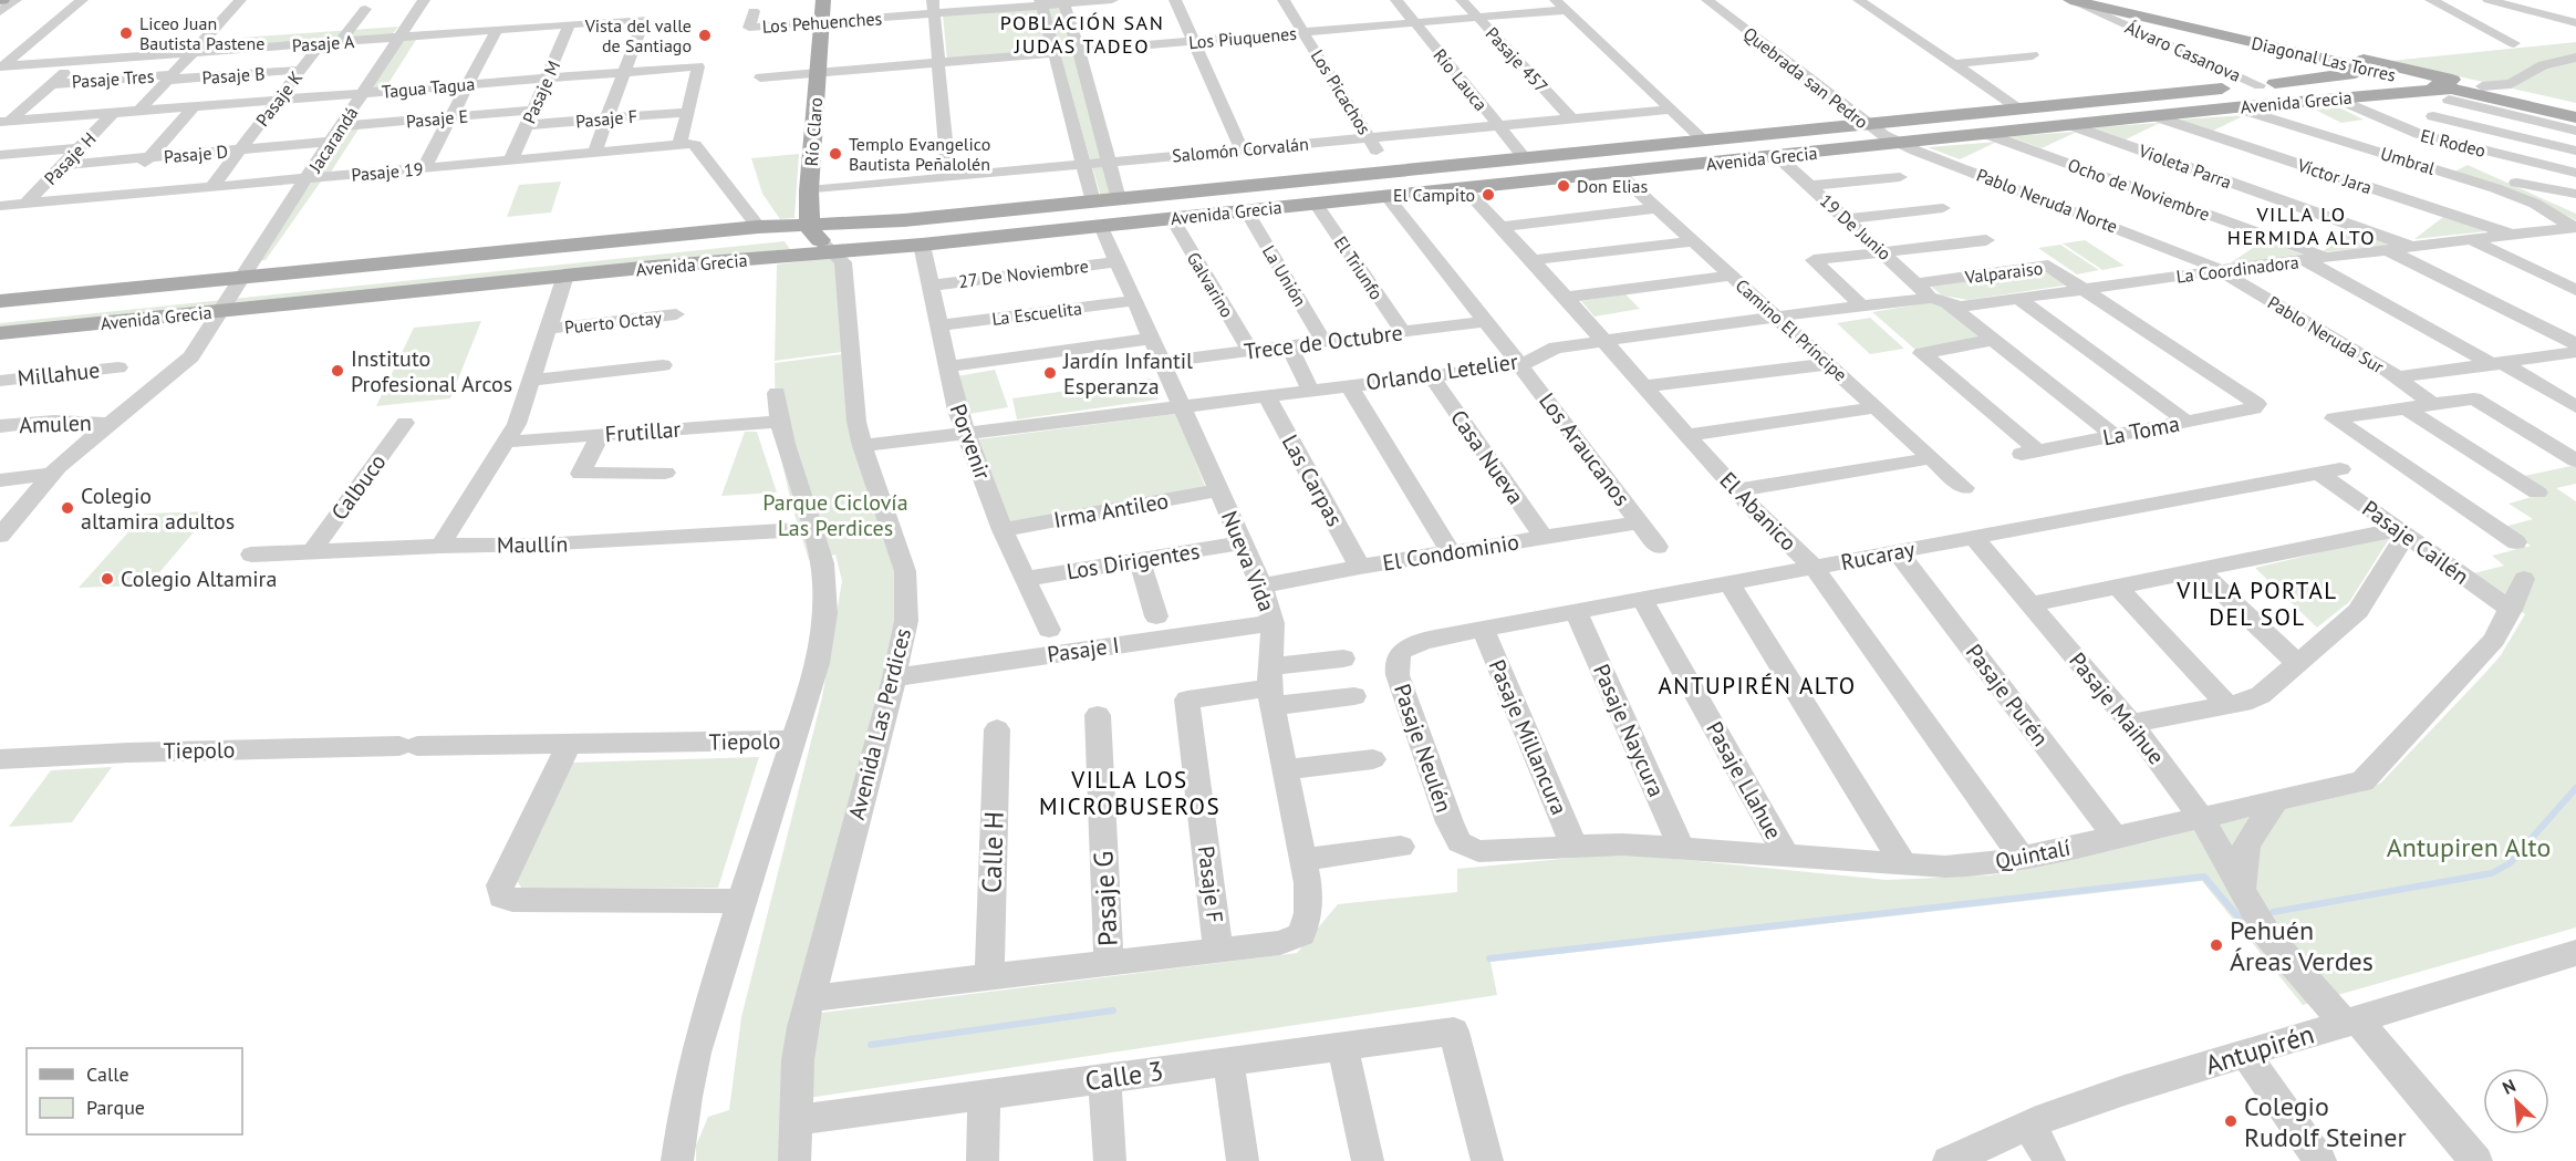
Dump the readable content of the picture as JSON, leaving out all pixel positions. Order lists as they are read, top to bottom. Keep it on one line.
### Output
{"streets":{"main road":["Diagonal Las Torres","Avenida Grecia","Río Claro"],"street":["Los Pehuenches","Los Piuquenes","Pasaje A","Álvaro Casanova","Pasaje 457","Pasaje B","Quebrada san Pedro","Pasaje Tres","Río Lauca","Tagua Tagua","Pasaje M","Los Picachos","Pasaje K","Pasaje E","Pasaje F","Jacarandá","El Rodeo","Salomón Corvalán","Pasaje D","Pasaje H","Umbral","Violeta Parra","Pasaje 19","Víctor Jara","Ocho de Noviembre","Pablo Neruda Norte","19 De Junio","El Triunfo","La Coordinadora","Valparaiso","27 De Noviembre","La Unión","Galvarino","La Escuelita","Puerto Octay","Camino El Príncipe","Pablo Neruda Sur","Trece de Octubre","Orlando Letelier","Millahue","Amulen","La Toma","Frutillar","Porvenir","Los Araucanos","Casa Nueva","Las Carpas","Calbuco","Irma Antileo","El Abanico","Pasaje Cailén","Maullín","El Condominio","Rucaray","Los Dirigentes","Nueva Vida","Pasaje I","Pasaje Purén","Pasaje Maihue","Avenida Las Perdices","Pasaje Naycura","Pasaje Millancura","Tiepolo","Pasaje Neulén","Pasaje Llahue","Calle H","Quintalí","Pasaje G","Antupirén","Calle 3"]},"crossings":[["Los Pehuenches","Río Claro"],["Los Piuquenes","Pasaje 457"],["Los Piuquenes","Río Lauca"],["Los Piuquenes","Los Picachos"],["Los Piuquenes","Río Claro"],["Pasaje A","Tagua Tagua"],["Pasaje A","Pasaje M"],["Pasaje A","Pasaje K"],["Pasaje A","Jacarandá"],["Álvaro Casanova","Diagonal Las Torres"],["Álvaro Casanova","Avenida Grecia"],["Diagonal Las Torres","Avenida Grecia"],["Pasaje 457","Salomón Corvalán"],["Pasaje B","Pasaje Tres"],["Pasaje B","Pasaje K"],["Quebrada san Pedro","Avenida Grecia"],["Quebrada san Pedro","Pablo Neruda Norte"],["Río Lauca","Avenida Grecia"],["Río Lauca","Salomón Corvalán"],["Tagua Tagua","Pasaje M"],["Tagua Tagua","Pasaje K"],["Tagua Tagua","Pasaje F"],["Tagua Tagua","Jacarandá"],["Tagua Tagua","Pasaje H"],["Pasaje M","Pasaje E"],["Pasaje M","Pasaje F"],["Pasaje M","Pasaje 19"],["Los Picachos","Salomón Corvalán"],["Pasaje K","Pasaje D"],["Pasaje K","Pasaje 19"],["Avenida Grecia","Río Claro"],["Avenida Grecia","Jacarandá"],["Avenida Grecia","El Rodeo"],["Avenida Grecia","Umbral"],["Avenida Grecia","Violeta Parra"],["Avenida Grecia","Víctor Jara"],["Avenida Grecia","Ocho de Noviembre"],["Avenida Grecia","Pablo Neruda Norte"],["Avenida Grecia","19 De Junio"],["Avenida Grecia","El Triunfo"],["Avenida Grecia","La Unión"],["Avenida Grecia","Galvarino"],["Avenida Grecia","Camino El Príncipe"],["Avenida Grecia","Porvenir"],["Avenida Grecia","Los Araucanos"],["Avenida Grecia","El Abanico"],["Avenida Grecia","Nueva Vida"],["Avenida Grecia","Avenida Las Perdices"],["Pasaje E","Jacarandá"],["Pasaje F","Nueva Vida"],["Río Claro","Salomón Corvalán"],["Jacarandá","Pasaje D"],["Jacarandá","Pasaje 19"],["Jacarandá","Amulen"],["Pasaje D","Pasaje H"],["Pasaje H","Pasaje 19"],["Umbral","La Coordinadora"],["Violeta Parra","La Coordinadora"],["Víctor Jara","La Coordinadora"],["Ocho de Noviembre","La Coordinadora"],["Pablo Neruda Norte","La Coordinadora"],["Pablo Neruda Norte","Pablo Neruda Sur"],["19 De Junio","Valparaiso"],["19 De Junio","Orlando Letelier"],["19 De Junio","La Toma"],["El Triunfo","Trece de Octubre"],["La Coordinadora","Valparaiso"],["La Coordinadora","Pablo Neruda Sur"],["La Coordinadora","Orlando Letelier"],["Valparaiso","La Toma"],["27 De Noviembre","Porvenir"],["27 De Noviembre","Nueva Vida"],["La Unión","Trece de Octubre"],["Galvarino","Trece de Octubre"],["La Escuelita","Porvenir"],["La Escuelita","Nueva Vida"],["Camino El Príncipe","Orlando Letelier"],["Trece de Octubre","Los Araucanos"],["Trece de Octubre","Nueva Vida"],["Orlando Letelier","Porvenir"],["Orlando Letelier","Los Araucanos"],["Orlando Letelier","Casa Nueva"],["Orlando Letelier","Las Carpas"],["Orlando Letelier","El Abanico"],["Orlando Letelier","Nueva Vida"],["Orlando Letelier","Avenida Las Perdices"],["Porvenir","Irma Antileo"],["Porvenir","Los Dirigentes"],["Los Araucanos","El Condominio"],["Casa Nueva","El Condominio"],["Las Carpas","El Condominio"],["Calbuco","Maullín"],["Irma Antileo","Nueva Vida"],["El Abanico","Rucaray"],["El Abanico","Quintalí"],["Pasaje Cailén","Rucaray"],["Pasaje Cailén","Quintalí"],["El Condominio","Nueva Vida"],["Rucaray","Pasaje Purén"],["Rucaray","Pasaje Maihue"],["Rucaray","Pasaje Naycura"],["Rucaray","Pasaje Millancura"],["Rucaray","Pasaje Neulén"],["Rucaray","Pasaje Llahue"],["Los Dirigentes","Nueva Vida"],["Nueva Vida","Pasaje I"],["Pasaje I","Avenida Las Perdices"],["Pasaje Purén","Quintalí"],["Pasaje Maihue","Quintalí"],["Pasaje Maihue","Antupirén"],["Avenida Las Perdices","Calle 3"],["Pasaje Naycura","Quintalí"],["Pasaje Millancura","Quintalí"],["Pasaje Neulén","Quintalí"],["Pasaje Llahue","Quintalí"]],"districts":["POBLACIÓN SAN JUDAS TADEO","VILLA LO HERMIDA ALTO","VILLA PORTAL DEL SOL","ANTUPIRÉN ALTO","VILLA LOS MICROBUSEROS"],"parks":["Parque Ciclovía Las Perdices","Antupiren Alto"],"places":["Liceo Juan Bautista Pastene","Vista del valle de Santiago","Templo Evangelico Bautista Peñalolén","Don Elias","El Campito","Instituto Profesional Arcos","Jardín Infantil Esperanza","Colegio altamira adultos","Colegio Altamira","Pehuén Áreas Verdes","Colegio Rudolf Steiner"],"legend":["Calle","Parque"],"north":"top left"}
